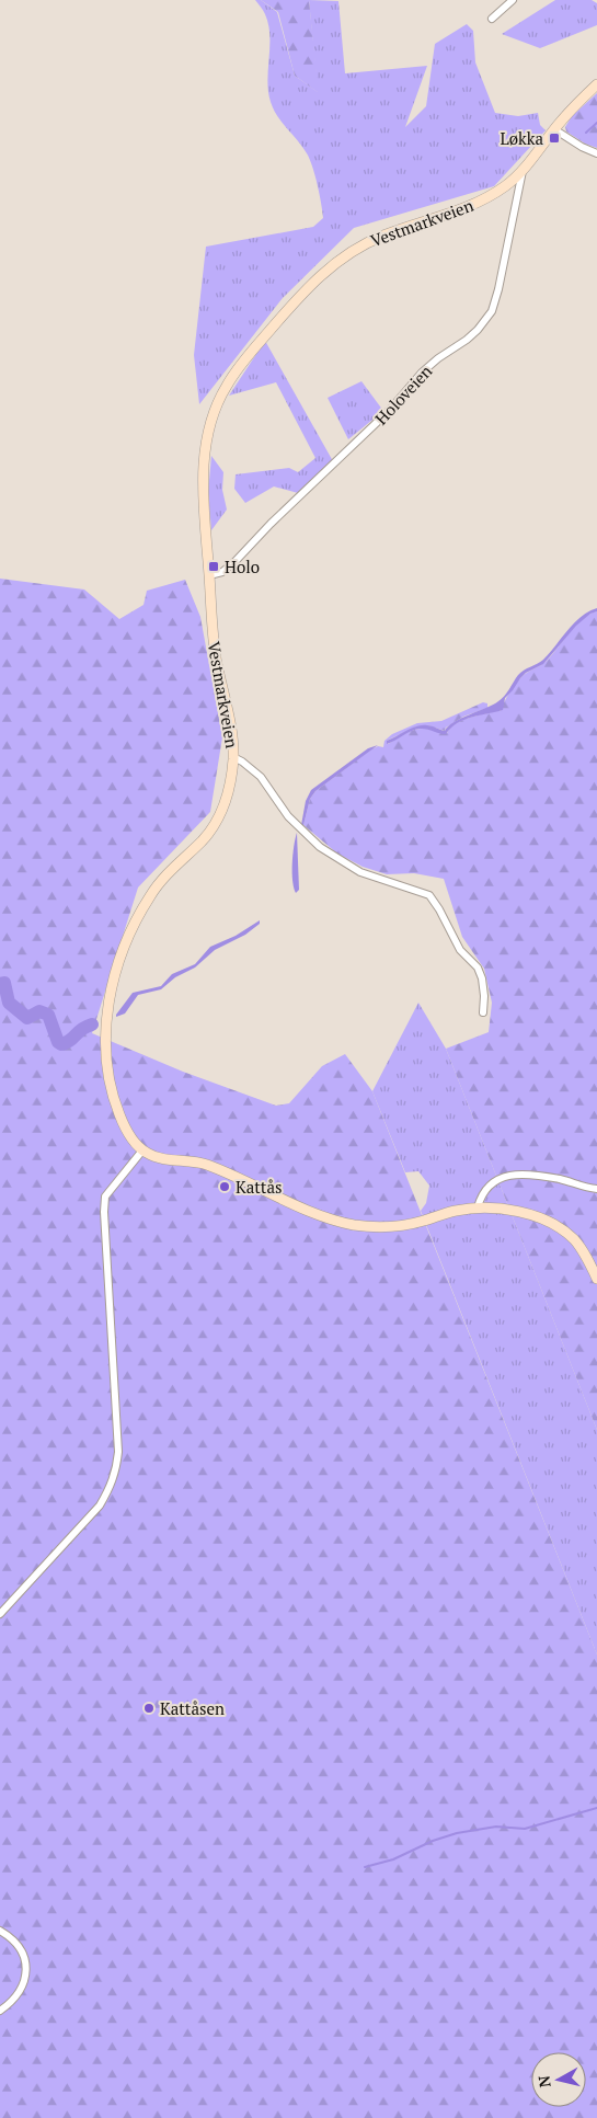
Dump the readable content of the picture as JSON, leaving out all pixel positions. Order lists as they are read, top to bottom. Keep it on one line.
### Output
{"streets":{"street":["Vestmarkveien","Holoveien"]},"crossings":[["Vestmarkveien","Holoveien"]],"places":{"transit":["Løkka","Holo"],"other":["Kattås","Kattåsen"]},"north":"left"}
